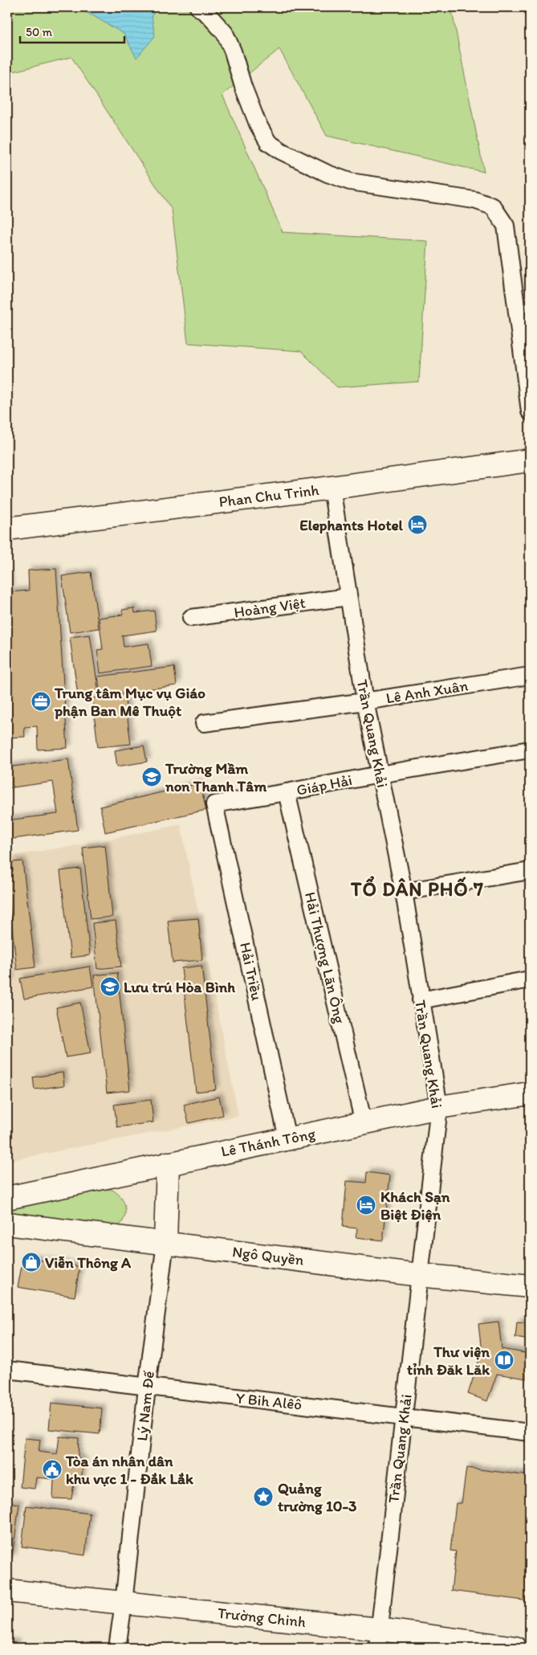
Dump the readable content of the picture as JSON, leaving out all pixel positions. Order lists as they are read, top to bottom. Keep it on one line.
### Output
{"streets":{"main road":["Phan Chu Trinh","Lê Thánh Tông","Ngô Quyền","Lý Nam Đế","Trường Chinh"],"street":["Hoàng Việt","Lê Anh Xuân","Trần Quang Khải","Giáp Hải","Hải Thượng Lãn Ông","Hải Triều","Y Bih Alêô"]},"crossings":[["Phan Chu Trinh","Trần Quang Khải"],["Hoàng Việt","Trần Quang Khải"],["Lê Anh Xuân","Trần Quang Khải"],["Trần Quang Khải","Giáp Hải"],["Trần Quang Khải","Lê Thánh Tông"],["Trần Quang Khải","Ngô Quyền"],["Trần Quang Khải","Y Bih Alêô"],["Trần Quang Khải","Trường Chinh"],["Giáp Hải","Hải Thượng Lãn Ông"],["Giáp Hải","Hải Triều"],["Hải Thượng Lãn Ông","Lê Thánh Tông"],["Hải Triều","Lê Thánh Tông"],["Lê Thánh Tông","Lý Nam Đế"],["Ngô Quyền","Lý Nam Đế"],["Y Bih Alêô","Lý Nam Đế"],["Lý Nam Đế","Trường Chinh"]],"districts":["TỔ DÂN PHỐ 7"],"places":{"hotel":["Elephants Hotel","Khách Sạn Biệt Điện"],"office":["Trung tâm Mục vụ Giáo phận Ban Mê Thuột"],"school or university":["Trường Mầm non Thanh Tâm","Lưu trú Hòa Bình"],"shop":["Viễn Thông A"],"library":["Thư viện tỉnh Đăk Lăk"],"public building":["Tòa án nhân dân khu vực 1 - Đắk Lắk"],"place":["Quảng trường 10-3"]},"scale_bar":"50 m"}
